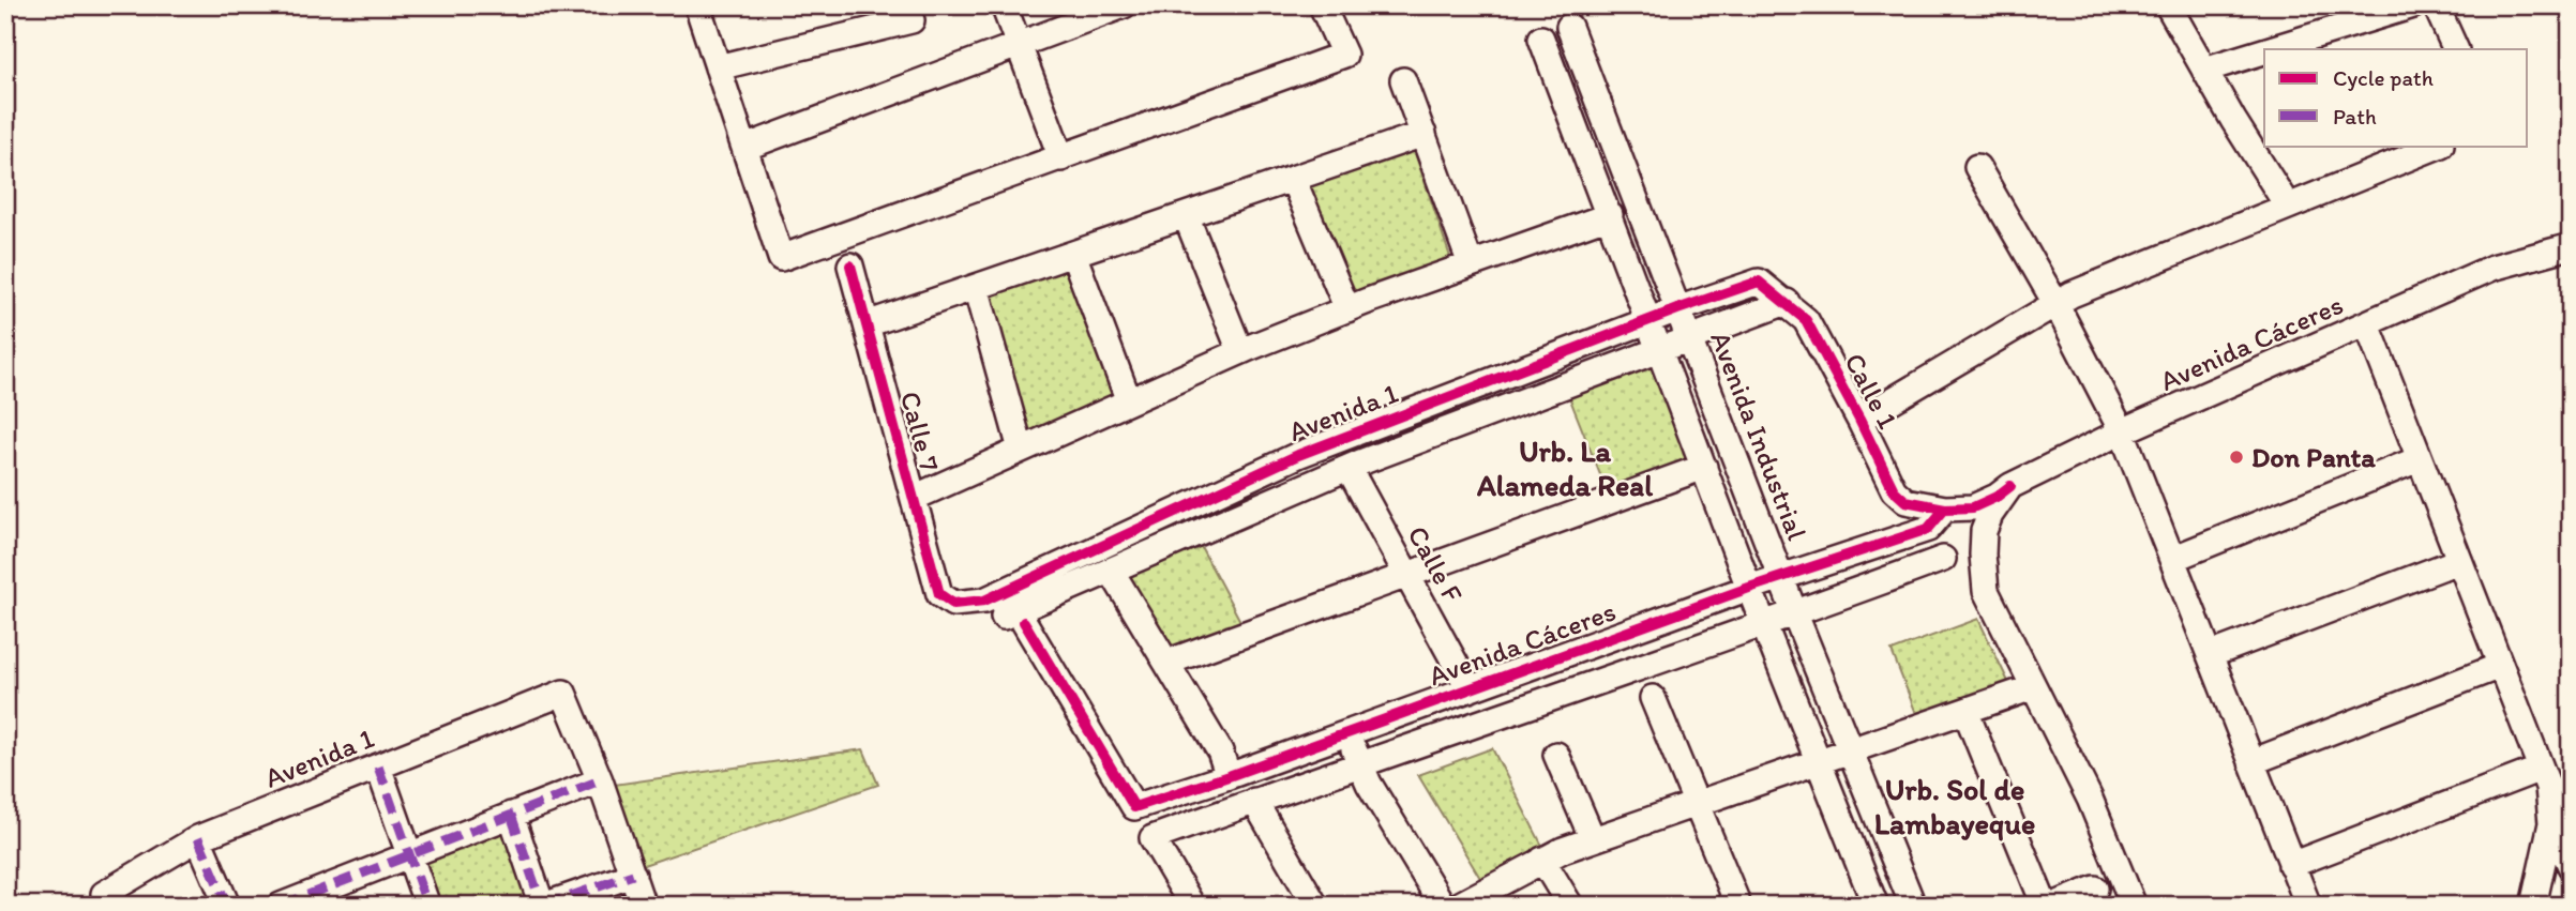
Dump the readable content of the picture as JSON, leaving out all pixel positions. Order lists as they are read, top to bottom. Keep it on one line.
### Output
{"streets":{"street":["Avenida Cáceres","Calle 1","Avenida 1","Calle 7","Avenida Industrial","Calle F"]},"crossings":[["Avenida Cáceres","Calle 1"],["Avenida Cáceres","Avenida 1"],["Avenida Cáceres","Avenida Industrial"],["Avenida Cáceres","Calle F"],["Calle 1","Avenida 1"],["Avenida 1","Calle 7"],["Avenida 1","Avenida Industrial"],["Avenida 1","Calle F"]],"districts":["Urb. La Alameda Real","Urb. Sol de Lambayeque"],"places":["Don Panta"],"legend":["Cycle path","Path"]}
